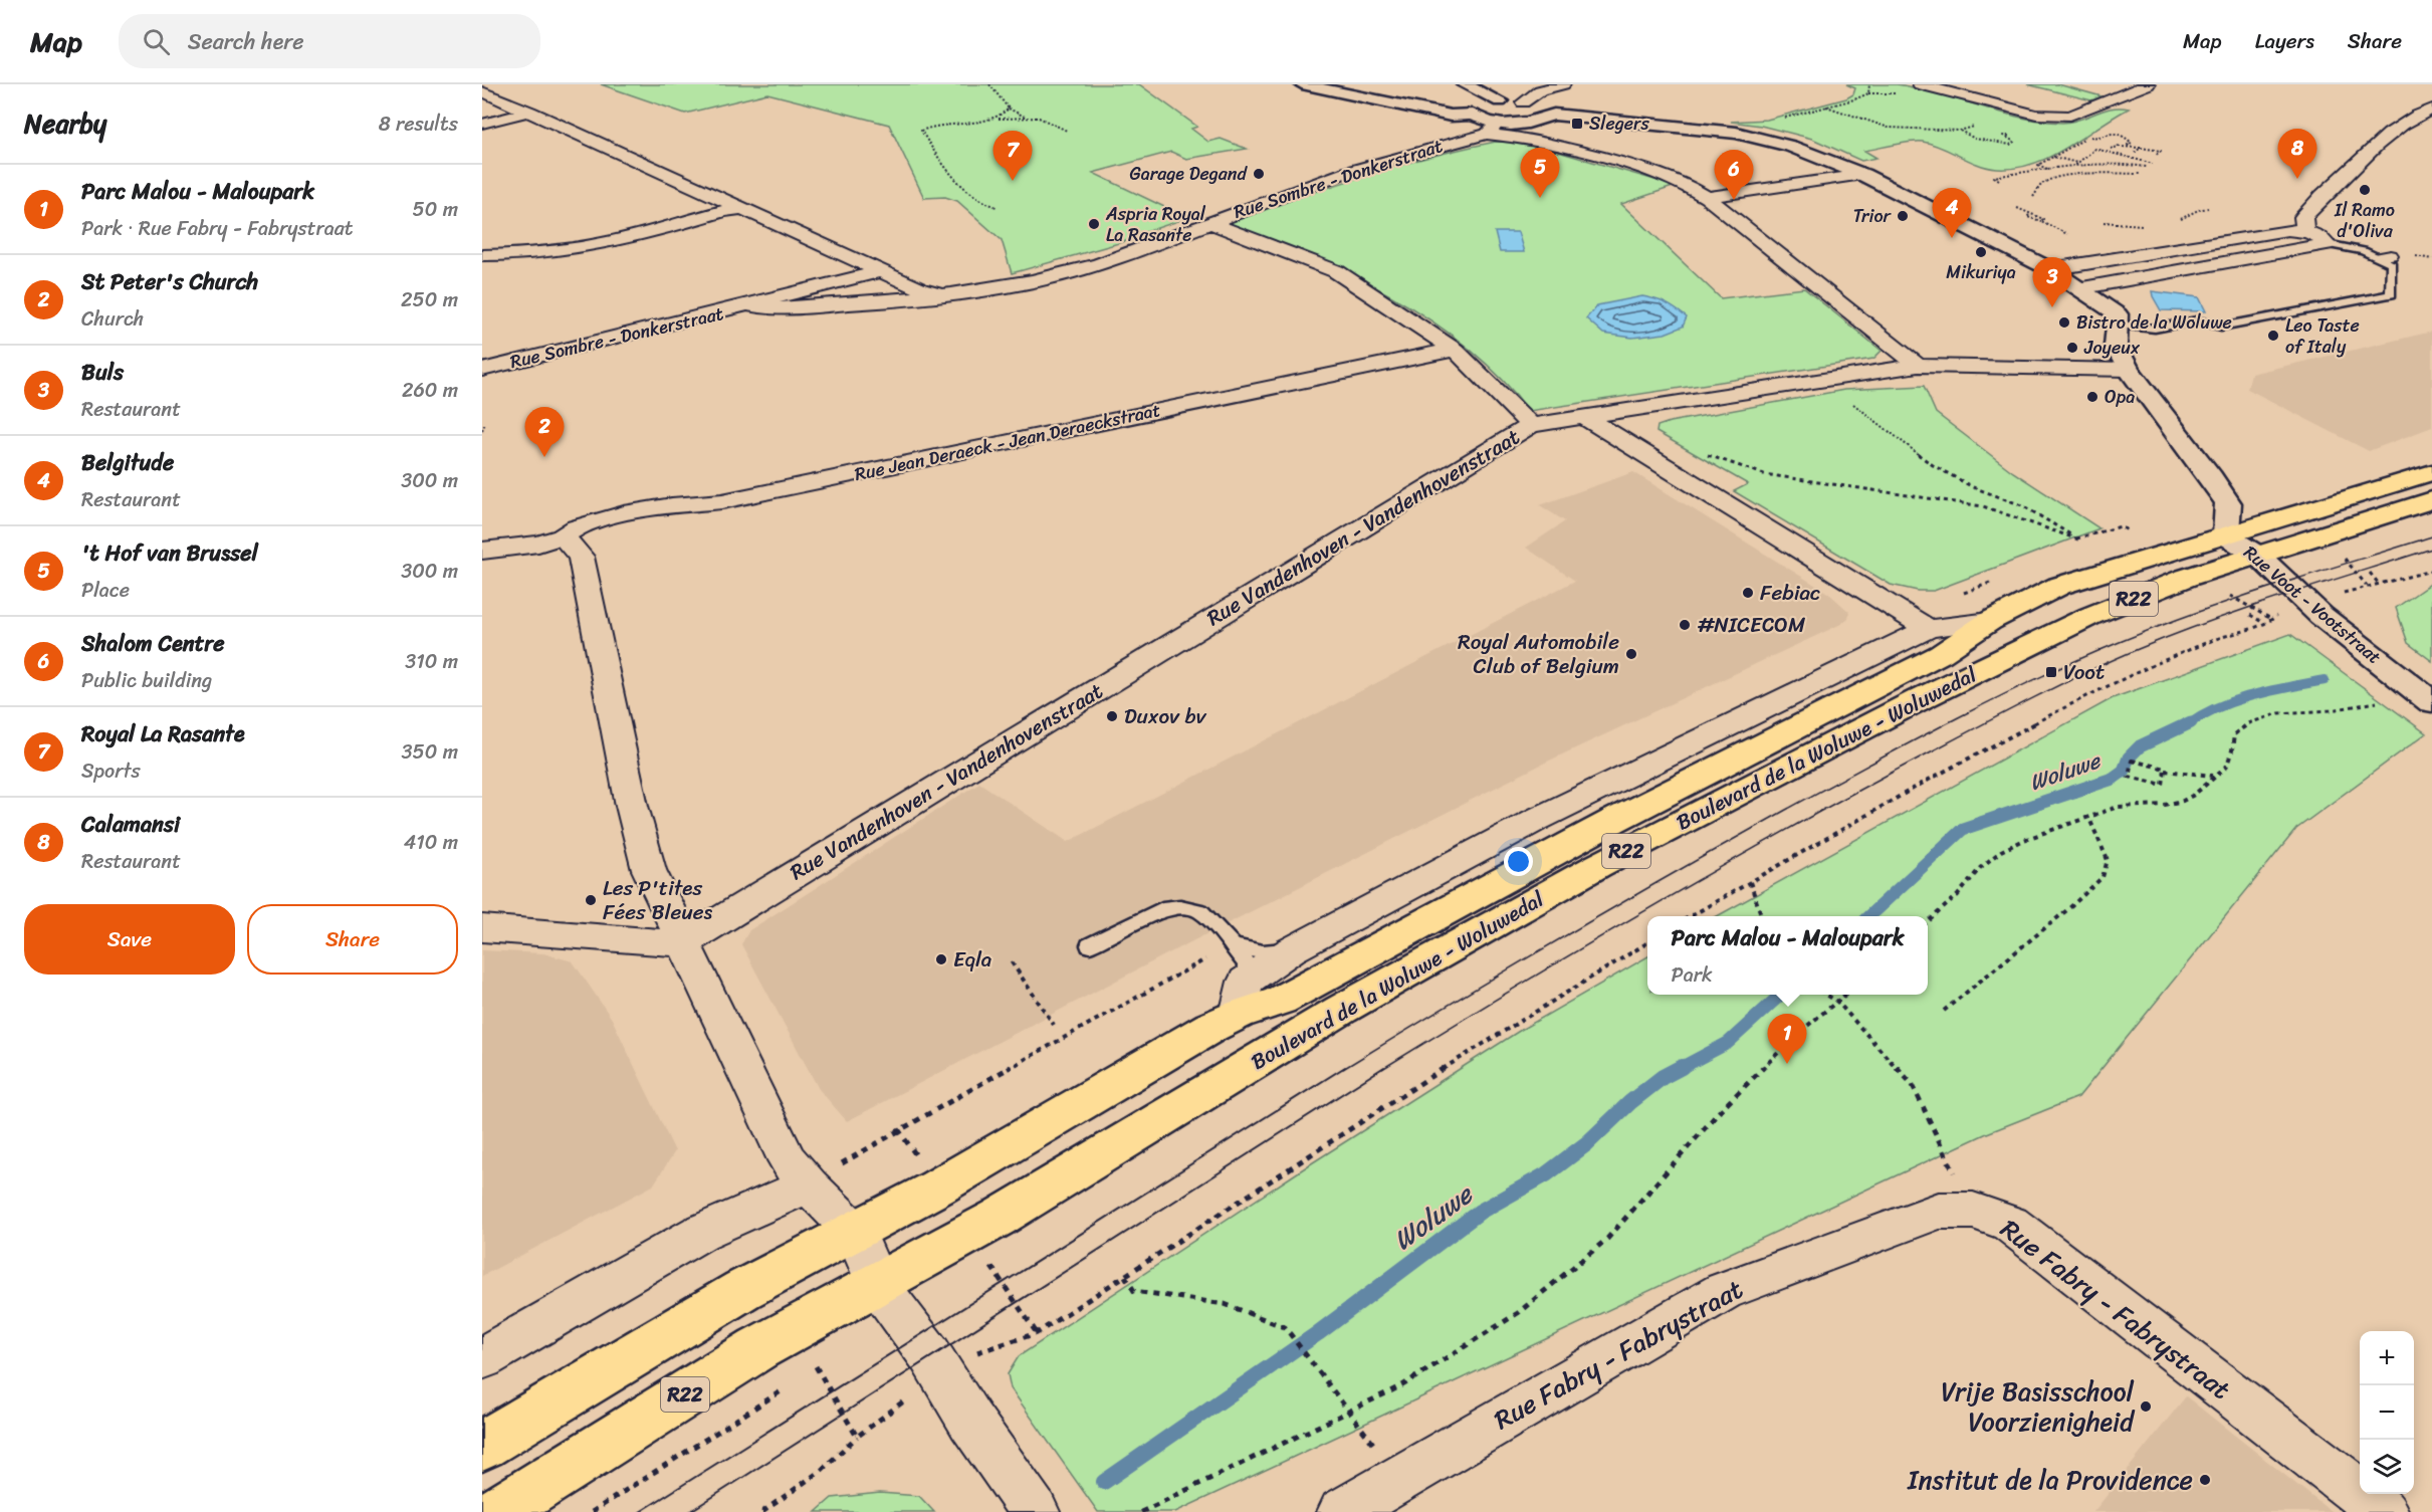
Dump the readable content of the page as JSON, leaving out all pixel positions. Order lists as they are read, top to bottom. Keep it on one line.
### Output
{"streets":{"highway":["R22","Boulevard de la Woluwe - Woluwedal"],"street":["Rue Sombre - Donkerstraat","Rue Jean Deraeck - Jean Deraeckstraat","Rue Vandenhoven - Vandenhovenstraat","Rue Voot - Vootstraat","Rue Fabry - Fabrystraat"]},"crossings":[["Rue Vandenhoven - Vandenhovenstraat","Rue Voot - Vootstraat"],["R22","Boulevard de la Woluwe - Woluwedal"],["Rue Voot - Vootstraat","Boulevard de la Woluwe - Woluwedal"]],"water":["Woluwe"],"places":{"transit":["Slegers","Voot"],"other":["Garage Degand","Il Ramo d'Oliva","Trior","Aspria Royal La Rasante","Mikuriya","Bistro de la Woluwe","Leo Taste of Italy","Joyeux","Opa","Febiac","#NICECOM","Royal Automobile Club of Belgium","Duxov bv","Les P'tites Fées Bleues","Eqla","Vrije Basisschool Voorzienigheid","Institut de la Providence"]},"page":{"header":"Map","search":"Search here","nav":["Map","Layers","Share"],"heading":["Nearby","8 results"],"pins":["8","7","5","6","4","3","2","1"],"list":[{"mark":"1","name":"Parc Malou - Maloupark","note":"Park · Rue Fabry - Fabrystraat","value":"50 m"},{"mark":"2","name":"St Peter's Church","note":"Church","value":"250 m"},{"mark":"3","name":"Buls","note":"Restaurant","value":"260 m"},{"mark":"4","name":"Belgitude","note":"Restaurant","value":"300 m"},{"mark":"5","name":"'t Hof van Brussel","note":"Place","value":"300 m"},{"mark":"6","name":"Shalom Centre","note":"Public building","value":"310 m"},{"mark":"7","name":"Royal La Rasante","note":"Sports","value":"350 m"},{"mark":"8","name":"Calamansi","note":"Restaurant","value":"410 m"}],"buttons":["Save","Share"],"popup":["Parc Malou - Maloupark","Park"],"map_buttons":["+","−"]}}
